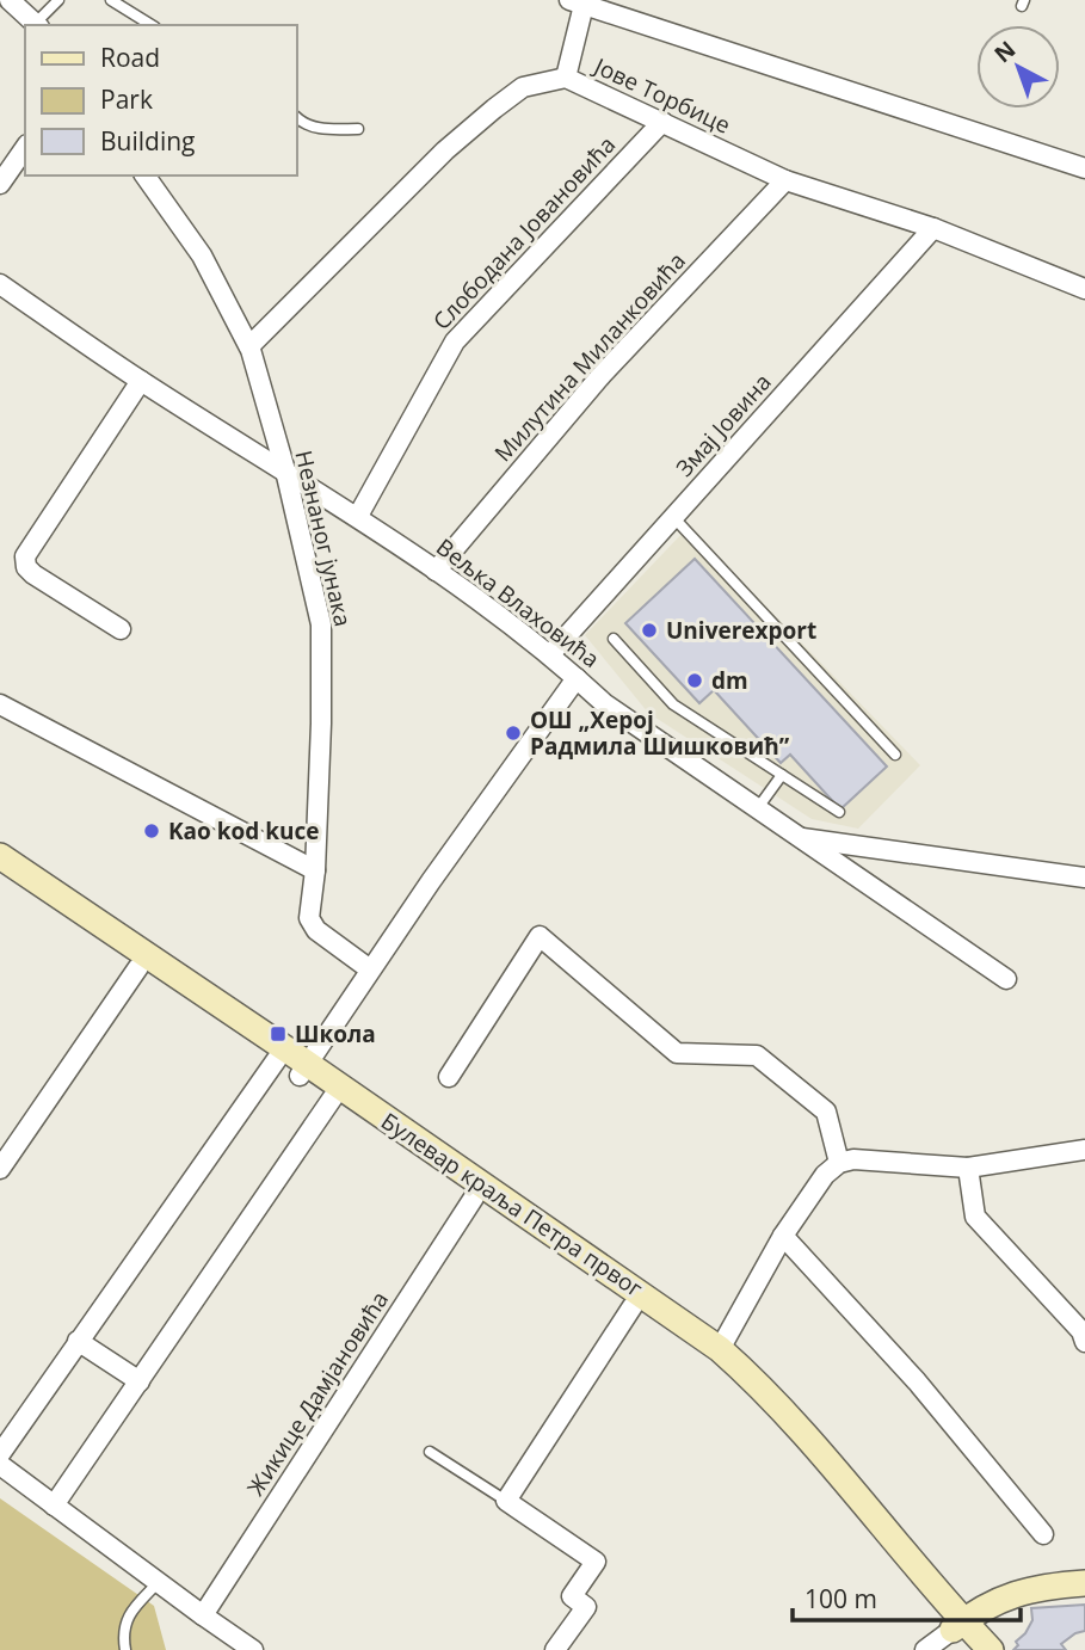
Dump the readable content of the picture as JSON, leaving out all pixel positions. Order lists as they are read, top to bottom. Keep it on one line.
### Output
{"streets":{"main road":["Булевар краља Петра првог"],"street":["Јове Торбице","Слободана Јовановића","Милутина Миланковића","Змај Јовина","Незнаног јунака","Вељка Влаховића","Жикице Дамјановића"]},"crossings":[["Јове Торбице","Слободана Јовановића"],["Јове Торбице","Милутина Миланковића"],["Јове Торбице","Змај Јовина"],["Јове Торбице","Незнаног јунака"],["Слободана Јовановића","Вељка Влаховића"],["Милутина Миланковића","Вељка Влаховића"],["Змај Јовина","Вељка Влаховића"],["Незнаног јунака","Вељка Влаховића"],["Булевар краља Петра првог","Жикице Дамјановића"]],"places":{"other":["Univerexport","dm","ОШ „Херој Радмила Шишковић”","Kao kod kuce"],"transit":["Школа"]},"legend":["Road","Park","Building"],"scale_bar":"100 m","north":"top left"}
